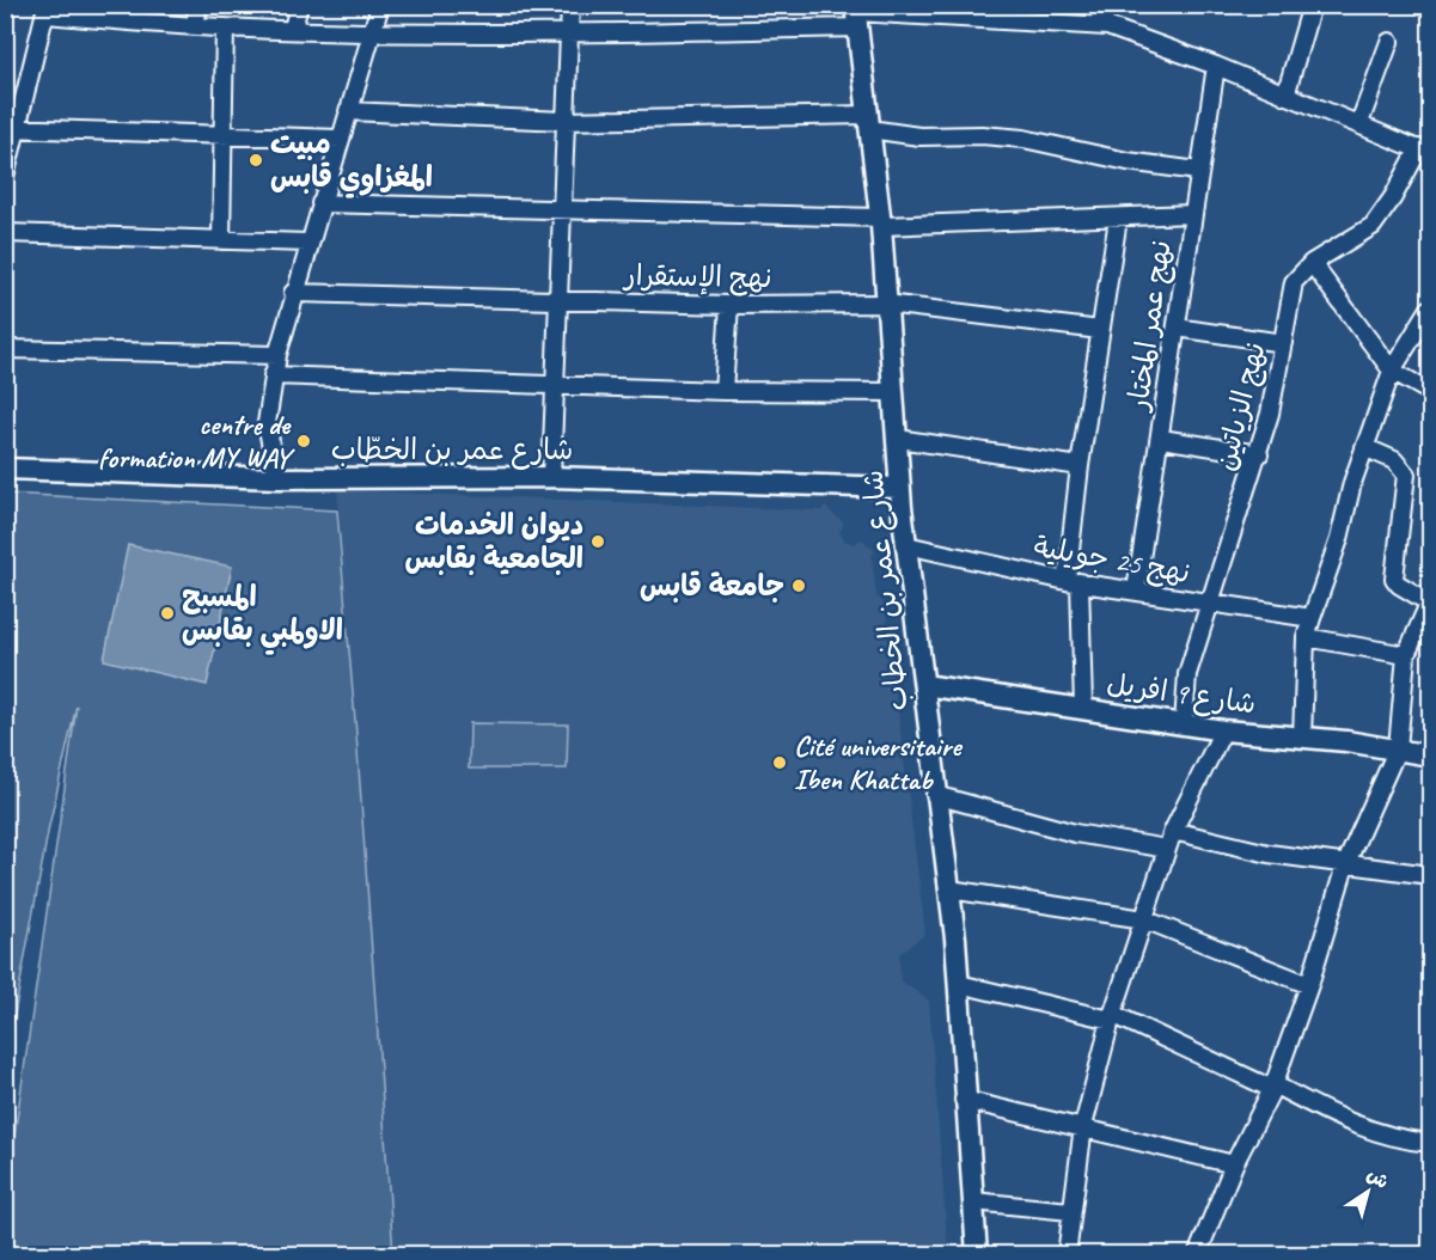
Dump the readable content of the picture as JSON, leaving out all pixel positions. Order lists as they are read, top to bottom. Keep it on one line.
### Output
{"streets":{"street":["نهج الإستقرار","نهج عمر المختار","نهج الزياتين","شارع عمر بن الخطّاب","نهج 25 جويلية","شارع عمر بن الخطاب","شارع 9 افريل"]},"crossings":[["نهج الإستقرار","شارع عمر بن الخطاب"],["نهج عمر المختار","نهج 25 جويلية"],["نهج الزياتين","نهج 25 جويلية"],["نهج الزياتين","شارع 9 افريل"],["شارع عمر بن الخطّاب","شارع عمر بن الخطاب"],["نهج 25 جويلية","شارع عمر بن الخطاب"],["شارع عمر بن الخطاب","شارع 9 افريل"]],"places":["مبيت المغزاوي قابس","centre de formation MY WAY","ديوان الخدمات الجامعية بقابس","جامعة قابس","المسبح الاولمبي بقابس","Cité universitaire Iben Khattab"],"north":"top right"}
